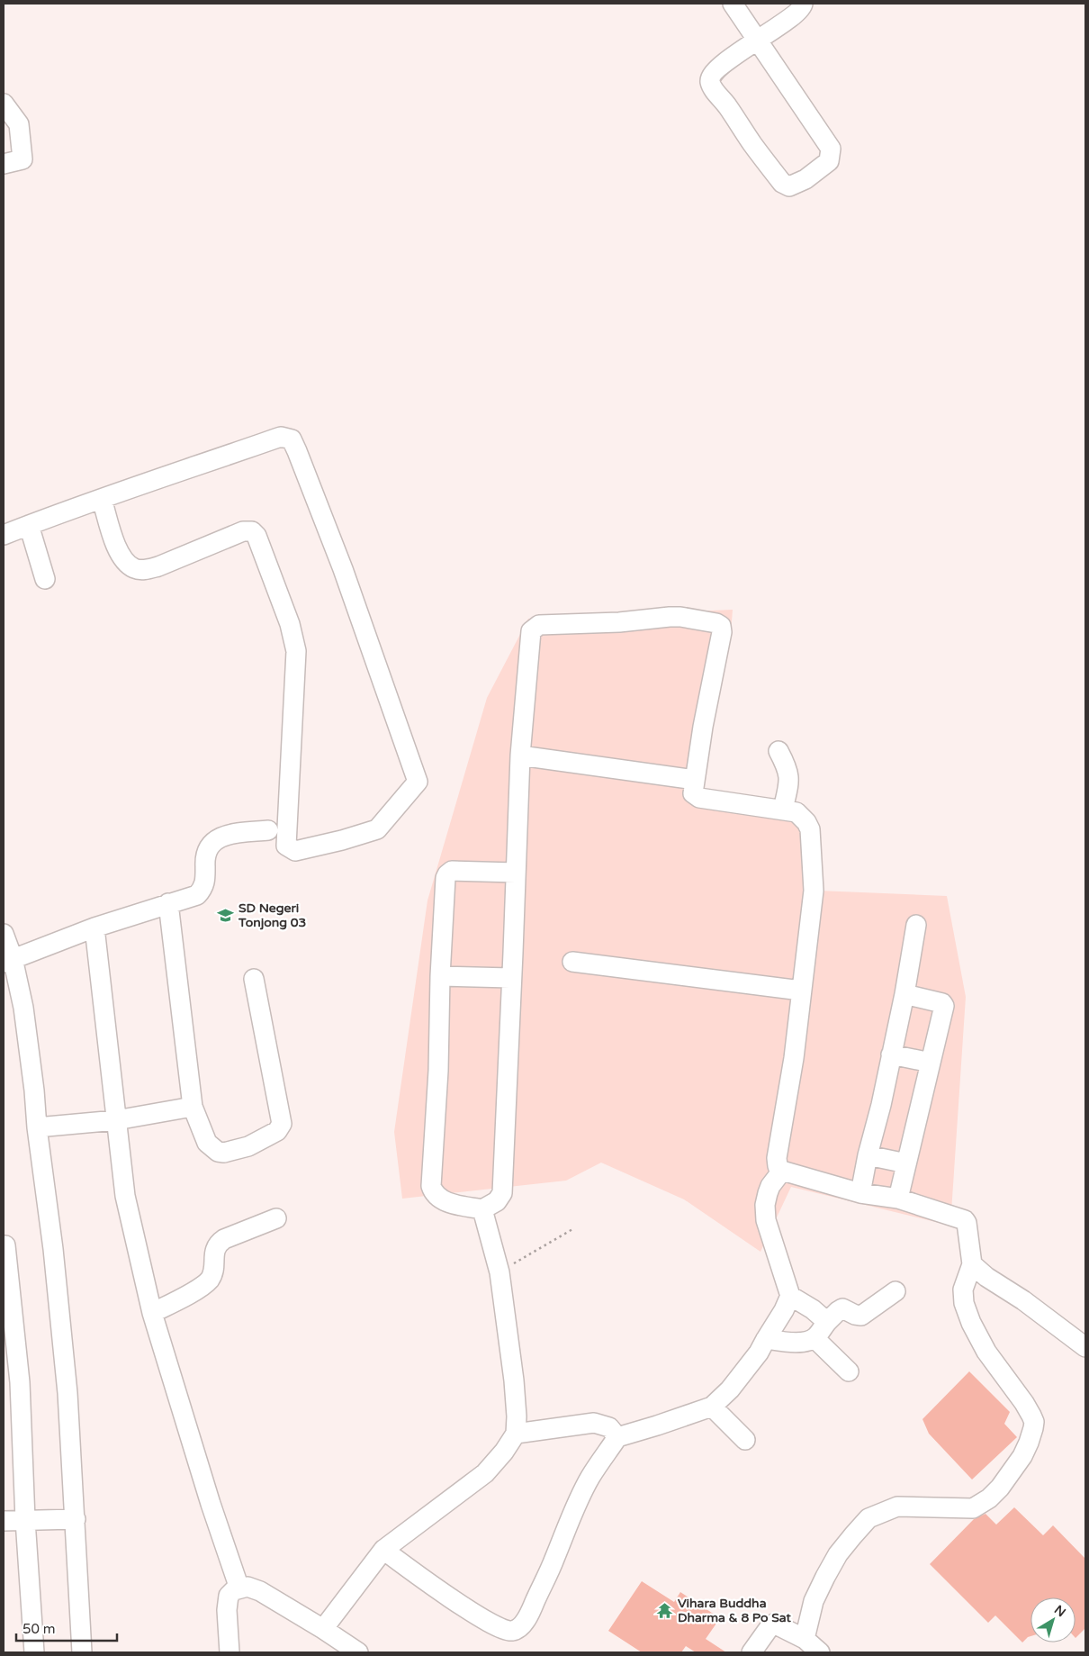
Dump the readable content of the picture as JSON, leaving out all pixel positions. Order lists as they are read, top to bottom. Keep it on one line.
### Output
{"places":{"school or university":["SD Negeri Tonjong 03"],"temple":["Vihara Buddha Dharma & 8 Po Sat"]},"scale_bar":"50 m","north":"top right"}
